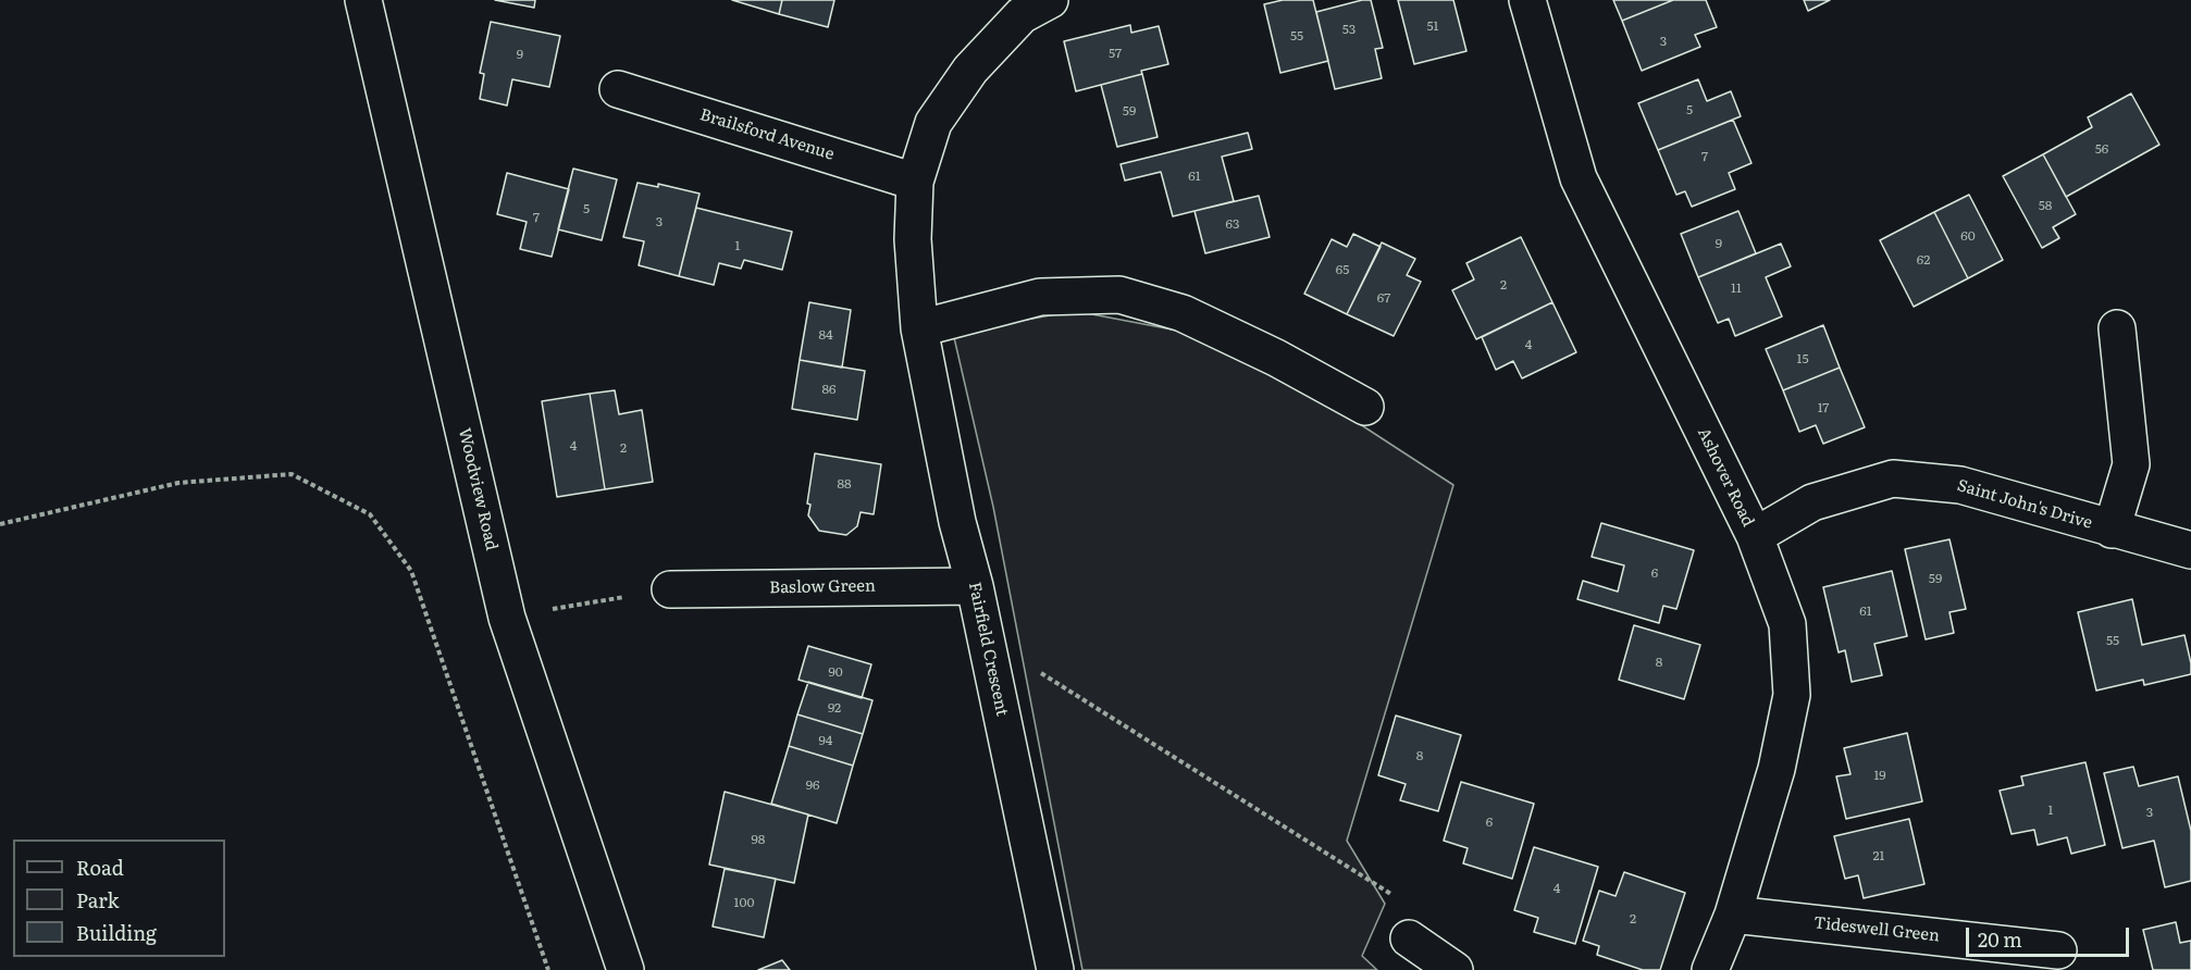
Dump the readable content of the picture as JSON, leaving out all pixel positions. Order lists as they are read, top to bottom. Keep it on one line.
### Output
{"streets":{"street":["Brailsford Avenue","Ashover Road","Woodview Road","Saint John's Drive","Baslow Green","Fairfield Crescent","Tideswell Green"]},"crossings":[["Brailsford Avenue","Fairfield Crescent"],["Ashover Road","Saint John's Drive"],["Ashover Road","Tideswell Green"],["Baslow Green","Fairfield Crescent"]],"house_numbers":["51","53","55","3","57","9","5","59","56","7","61","58","5","7","3","63","60","9","1","62","65","2","11","67","84","4","15","86","17","4","2","88","6","59","61","55","8","90","92","94","8","19","96","1","3","6","98","21","4","100","2"],"legend":["Road","Park","Building"],"scale_bar":"20 m"}
